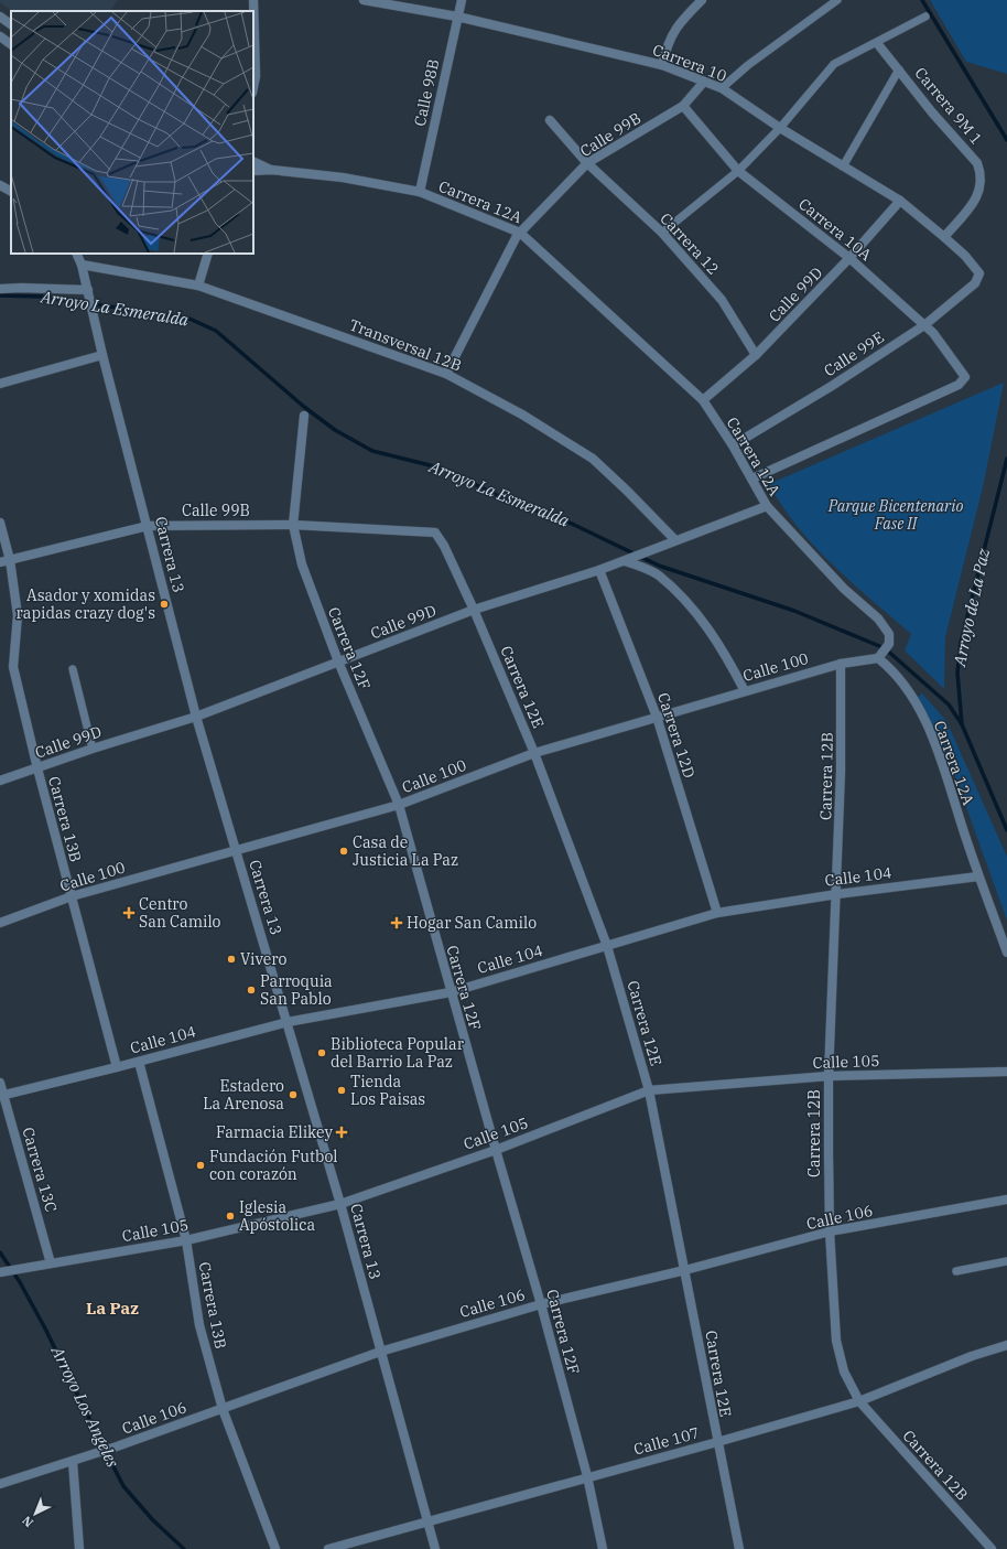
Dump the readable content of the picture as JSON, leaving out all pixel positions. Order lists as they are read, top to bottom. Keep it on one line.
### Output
{"streets":{"street":["Carrera 10","Calle 98B","Carrera 9M 1","Calle 99B","Carrera 12A","Carrera 10A","Carrera 12","Calle 99D","Transversal 12B","Calle 99E","Carrera 13","Carrera 12F","Calle 100","Carrera 12E","Carrera 12D","Carrera 12B","Carrera 13B","Calle 104","Calle 105","Carrera 13C","Calle 106","Calle 107"]},"crossings":[["Carrera 10","Calle 98B"],["Carrera 10","Carrera 9M 1"],["Carrera 10","Calle 99B"],["Carrera 10","Calle 99D"],["Carrera 10","Calle 99E"],["Calle 98B","Carrera 12A"],["Calle 99B","Carrera 12A"],["Calle 99B","Carrera 10A"],["Calle 99B","Carrera 12"],["Calle 99B","Transversal 12B"],["Calle 99B","Carrera 13"],["Calle 99B","Carrera 12F"],["Calle 99B","Carrera 12E"],["Calle 99B","Carrera 13B"],["Carrera 12A","Carrera 10A"],["Carrera 12A","Calle 99D"],["Carrera 12A","Calle 99E"],["Carrera 12A","Calle 100"],["Carrera 12A","Calle 104"],["Carrera 10A","Calle 99D"],["Carrera 10A","Calle 99E"],["Carrera 12","Calle 99D"],["Calle 99D","Transversal 12B"],["Calle 99D","Carrera 13"],["Calle 99D","Carrera 12F"],["Calle 99D","Carrera 12E"],["Calle 99D","Carrera 12D"],["Calle 99D","Carrera 13B"],["Transversal 12B","Carrera 13"],["Carrera 13","Calle 100"],["Carrera 13","Calle 104"],["Carrera 13","Calle 105"],["Carrera 13","Calle 106"],["Carrera 13","Calle 107"],["Carrera 12F","Calle 100"],["Carrera 12F","Calle 104"],["Carrera 12F","Calle 105"],["Carrera 12F","Calle 106"],["Carrera 12F","Calle 107"],["Calle 100","Carrera 12E"],["Calle 100","Carrera 12D"],["Calle 100","Carrera 12B"],["Calle 100","Carrera 13B"],["Carrera 12E","Calle 104"],["Carrera 12E","Calle 105"],["Carrera 12E","Calle 106"],["Carrera 12E","Calle 107"],["Carrera 12D","Calle 104"],["Carrera 12B","Calle 104"],["Carrera 12B","Calle 105"],["Carrera 12B","Calle 106"],["Carrera 12B","Calle 107"],["Carrera 13B","Calle 104"],["Carrera 13B","Calle 105"],["Carrera 13B","Calle 106"],["Calle 104","Carrera 13C"],["Calle 105","Carrera 13C"]],"districts":["La Paz"],"water":["Arroyo La Esmeralda","Arroyo de La Paz","Arroyo Los Angeles"],"parks":["Parque Bicentenario Fase II"],"places":{"other":["Asador y xomidas rapidas crazy dog's","Casa de Justicia La Paz","Vivero","Parroquia San Pablo","Biblioteca Popular del Barrio La Paz","Tienda Los Paisas","Estadero La Arenosa","Fundación Futbol con corazón","Iglesia Apóstolica"],"health":["Centro San Camilo","Hogar San Camilo","Farmacia Elikey"]},"north":"bottom left"}
